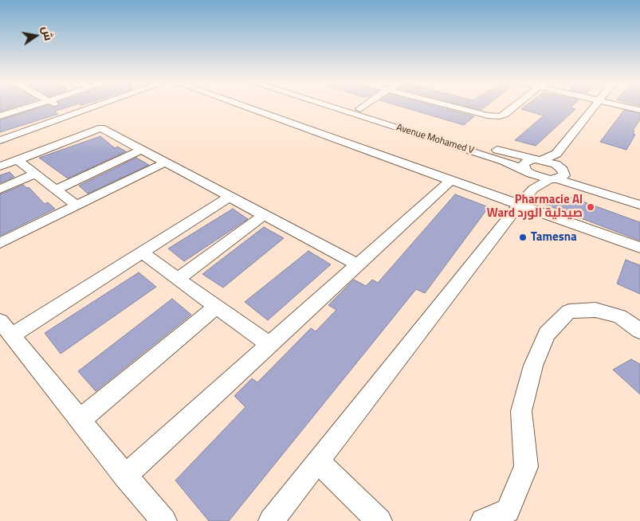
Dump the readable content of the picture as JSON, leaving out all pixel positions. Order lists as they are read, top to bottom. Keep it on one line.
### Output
{"streets":{"street":["Avenue Mohamed V"]},"places":["Pharmacie Al Ward صيدلية الورد","Tamesna"],"north":"right"}
